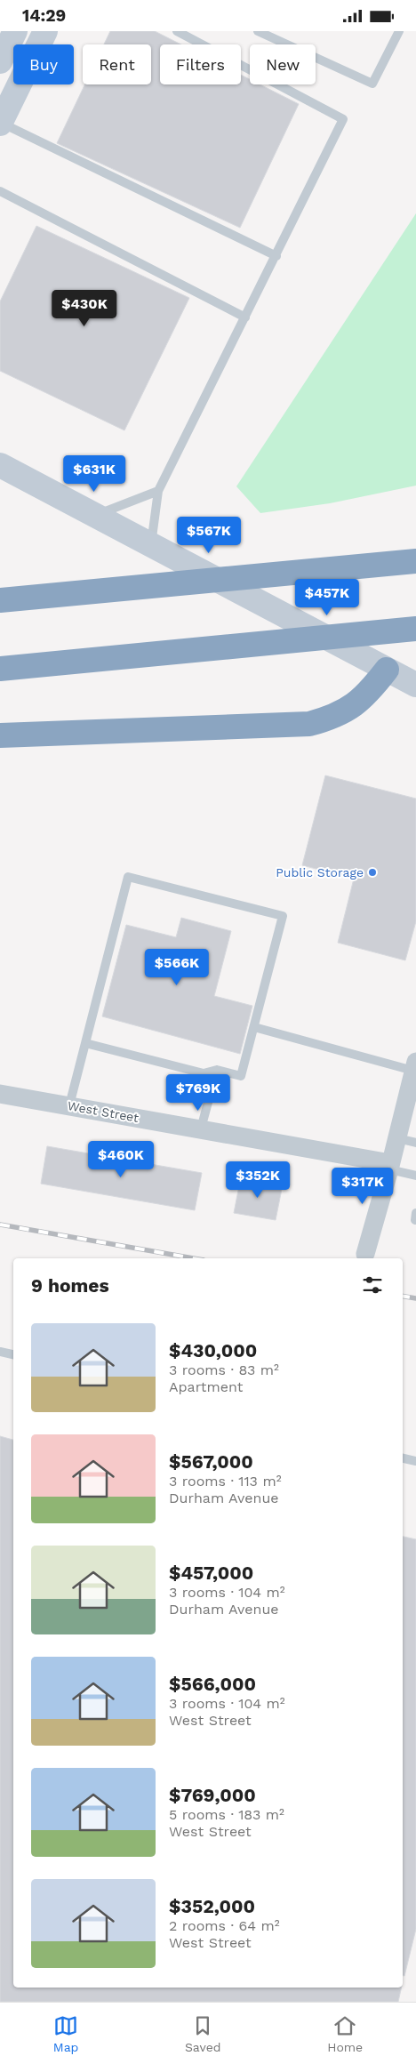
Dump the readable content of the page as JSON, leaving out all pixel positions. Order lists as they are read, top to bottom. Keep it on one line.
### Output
{"streets":{"street":["West Street"]},"places":["Public Storage"],"page":{"status":"14:29","chip":["Buy","Rent","Filters","New"],"price":["$430K","$631K","$567K","$457K","$566K","$769K","$460K","$352K","$317K"],"heading":"9 homes","list":[{"name":"$430,000","note":"3 rooms · 83 m² · Apartment"},{"name":"$567,000","note":"3 rooms · 113 m² · Durham Avenue"},{"name":"$457,000","note":"3 rooms · 104 m² · Durham Avenue"},{"name":"$566,000","note":"3 rooms · 104 m² · West Street"},{"name":"$769,000","note":"5 rooms · 183 m² · West Street"},{"name":"$352,000","note":"2 rooms · 64 m² · West Street"}],"tabs":["Map","Saved","Home"]}}
